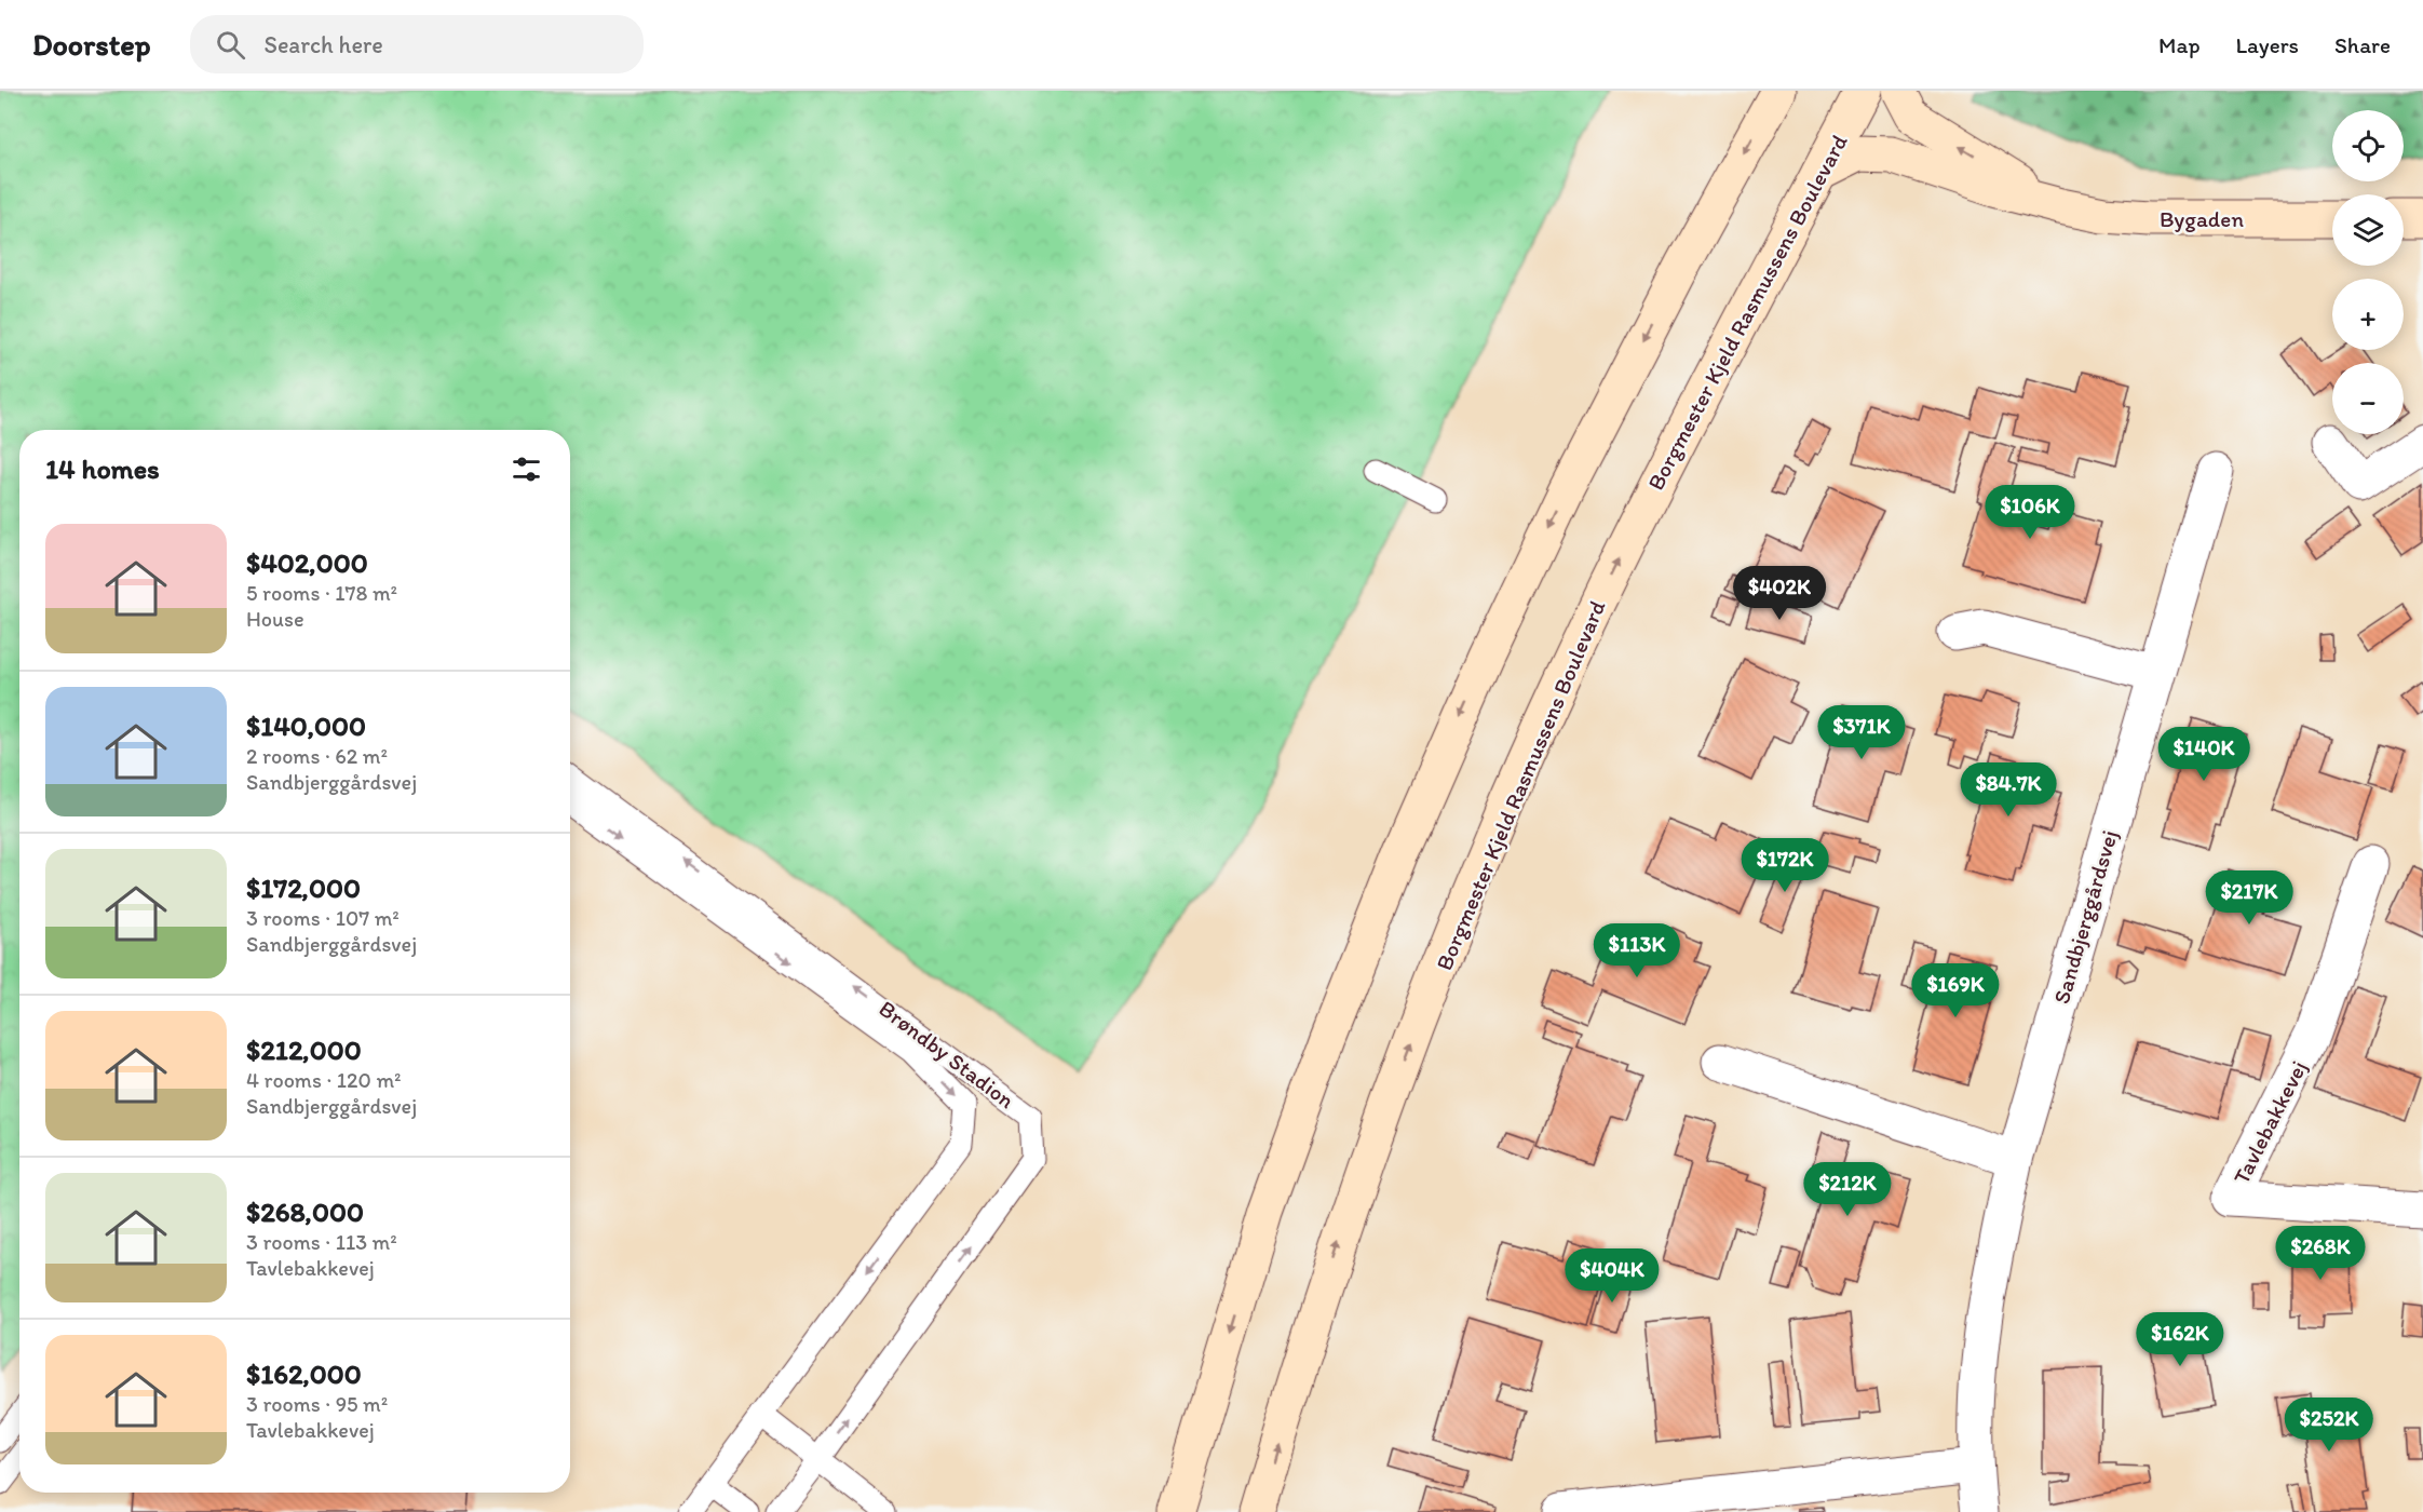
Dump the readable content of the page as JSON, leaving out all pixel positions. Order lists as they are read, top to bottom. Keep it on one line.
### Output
{"streets":{"street":["Bygaden","Borgmester Kjeld Rasmussens Boulevard","Sandbjerggårdsvej","Tavlebakkevej"],"lane":["Brøndby Stadion"]},"crossings":[["Bygaden","Borgmester Kjeld Rasmussens Boulevard"]],"page":{"header":"Doorstep","search":"Search here","nav":["Map","Layers","Share"],"map_buttons":["+","−"],"heading":"14 homes","price":["$106K","$402K","$371K","$140K","$84.7K","$172K","$217K","$113K","$169K","$212K","$268K","$404K","$162K","$252K"],"list":[{"name":"$402,000","note":"5 rooms · 178 m² · House"},{"name":"$140,000","note":"2 rooms · 62 m² · Sandbjerggårdsvej"},{"name":"$172,000","note":"3 rooms · 107 m² · Sandbjerggårdsvej"},{"name":"$212,000","note":"4 rooms · 120 m² · Sandbjerggårdsvej"},{"name":"$268,000","note":"3 rooms · 113 m² · Tavlebakkevej"},{"name":"$162,000","note":"3 rooms · 95 m² · Tavlebakkevej"}]}}
